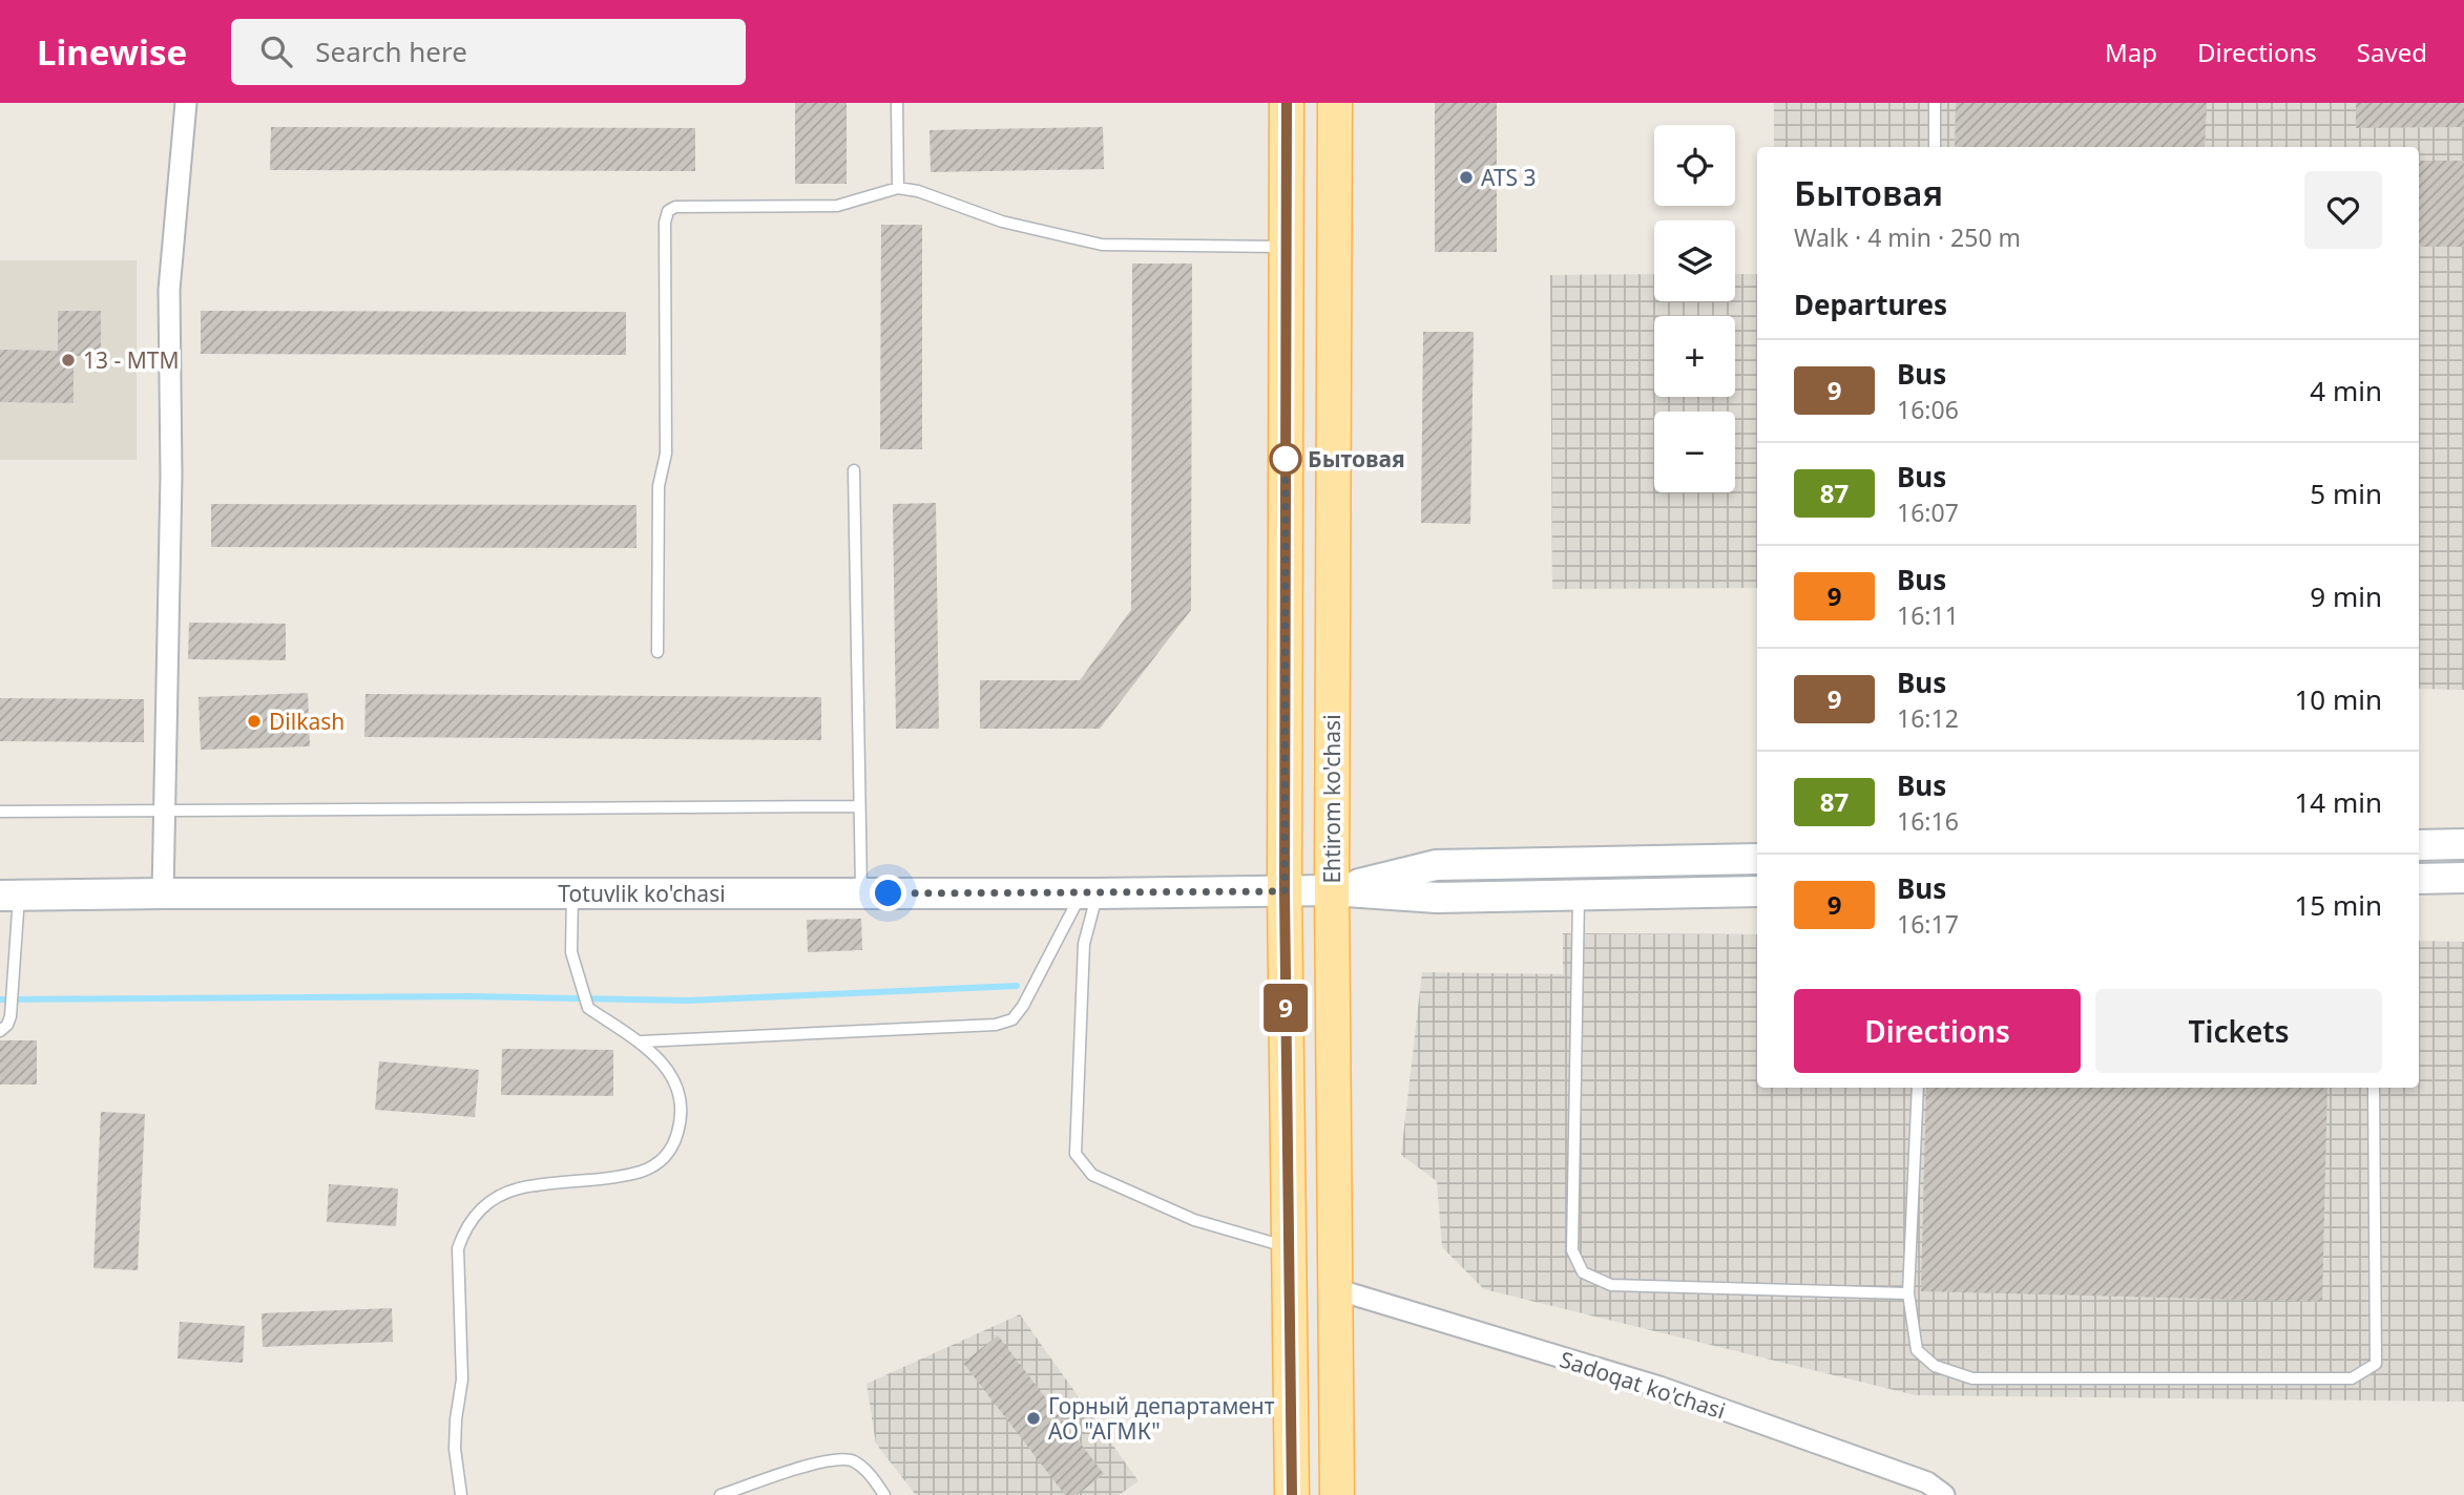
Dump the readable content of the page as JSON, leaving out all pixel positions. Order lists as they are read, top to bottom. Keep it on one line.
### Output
{"streets":{"main road":["Ehtirom ko'chasi","Totuvlik ko'chasi"],"street":["Sadoqat ko'chasi"]},"crossings":[["Ehtirom ko'chasi","Totuvlik ko'chasi"],["Ehtirom ko'chasi","Sadoqat ko'chasi"]],"places":["ATS 3","13 - MTM","Бытовая","Dilkash","Горный департамент АО \"АГМК\""],"lines":["bus line 9"],"page":{"header":"Linewise","search":"Search here","nav":["Map","Directions","Saved"],"on_map":"9","map_buttons":["+","−"],"heading":[["Бытовая","Walk · 4 min · 250 m"],"Departures"],"list":[{"mark":"9","name":"Bus","note":"16:06","value":"4 min"},{"mark":"87","name":"Bus","note":"16:07","value":"5 min"},{"mark":"9","name":"Bus","note":"16:11","value":"9 min"},{"mark":"9","name":"Bus","note":"16:12","value":"10 min"},{"mark":"87","name":"Bus","note":"16:16","value":"14 min"},{"mark":"9","name":"Bus","note":"16:17","value":"15 min"}],"buttons":["Directions","Tickets"]}}
